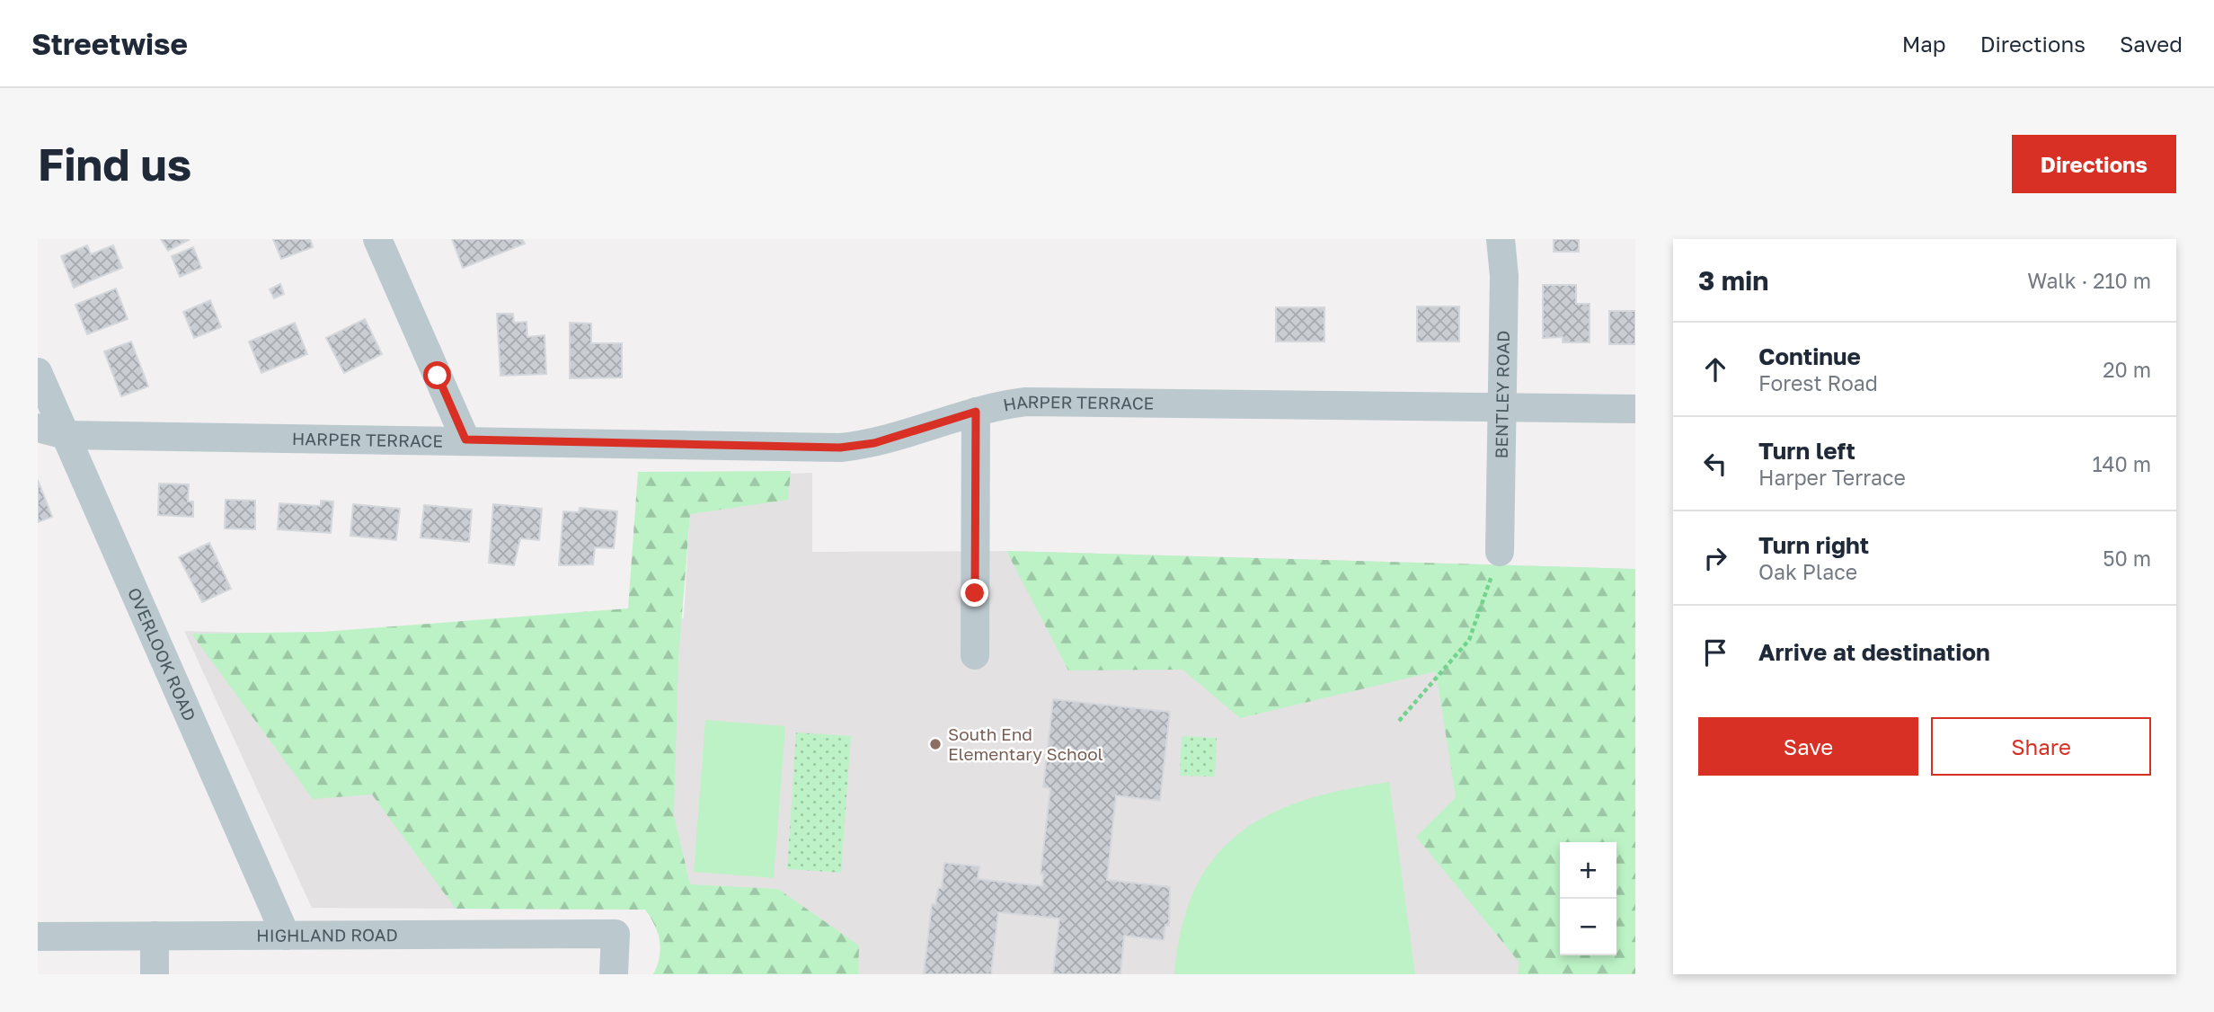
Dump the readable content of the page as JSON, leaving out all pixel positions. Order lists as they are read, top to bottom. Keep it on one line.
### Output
{"streets":{"street":["BENTLEY ROAD","HARPER TERRACE","OVERLOOK ROAD","HIGHLAND ROAD"]},"crossings":[["BENTLEY ROAD","HARPER TERRACE"],["HARPER TERRACE","OVERLOOK ROAD"],["OVERLOOK ROAD","HIGHLAND ROAD"]],"places":["South End Elementary School"],"page":{"header":"Streetwise","nav":["Map","Directions","Saved"],"buttons":["Directions",["Save","Share"]],"title":"Find us","heading":["3 min","Walk · 210 m"],"list":[["Continue","Forest Road","20 m"],["Turn left","Harper Terrace","140 m"],["Turn right","Oak Place","50 m"],"Arrive at destination"],"map_buttons":["+","−"]}}
